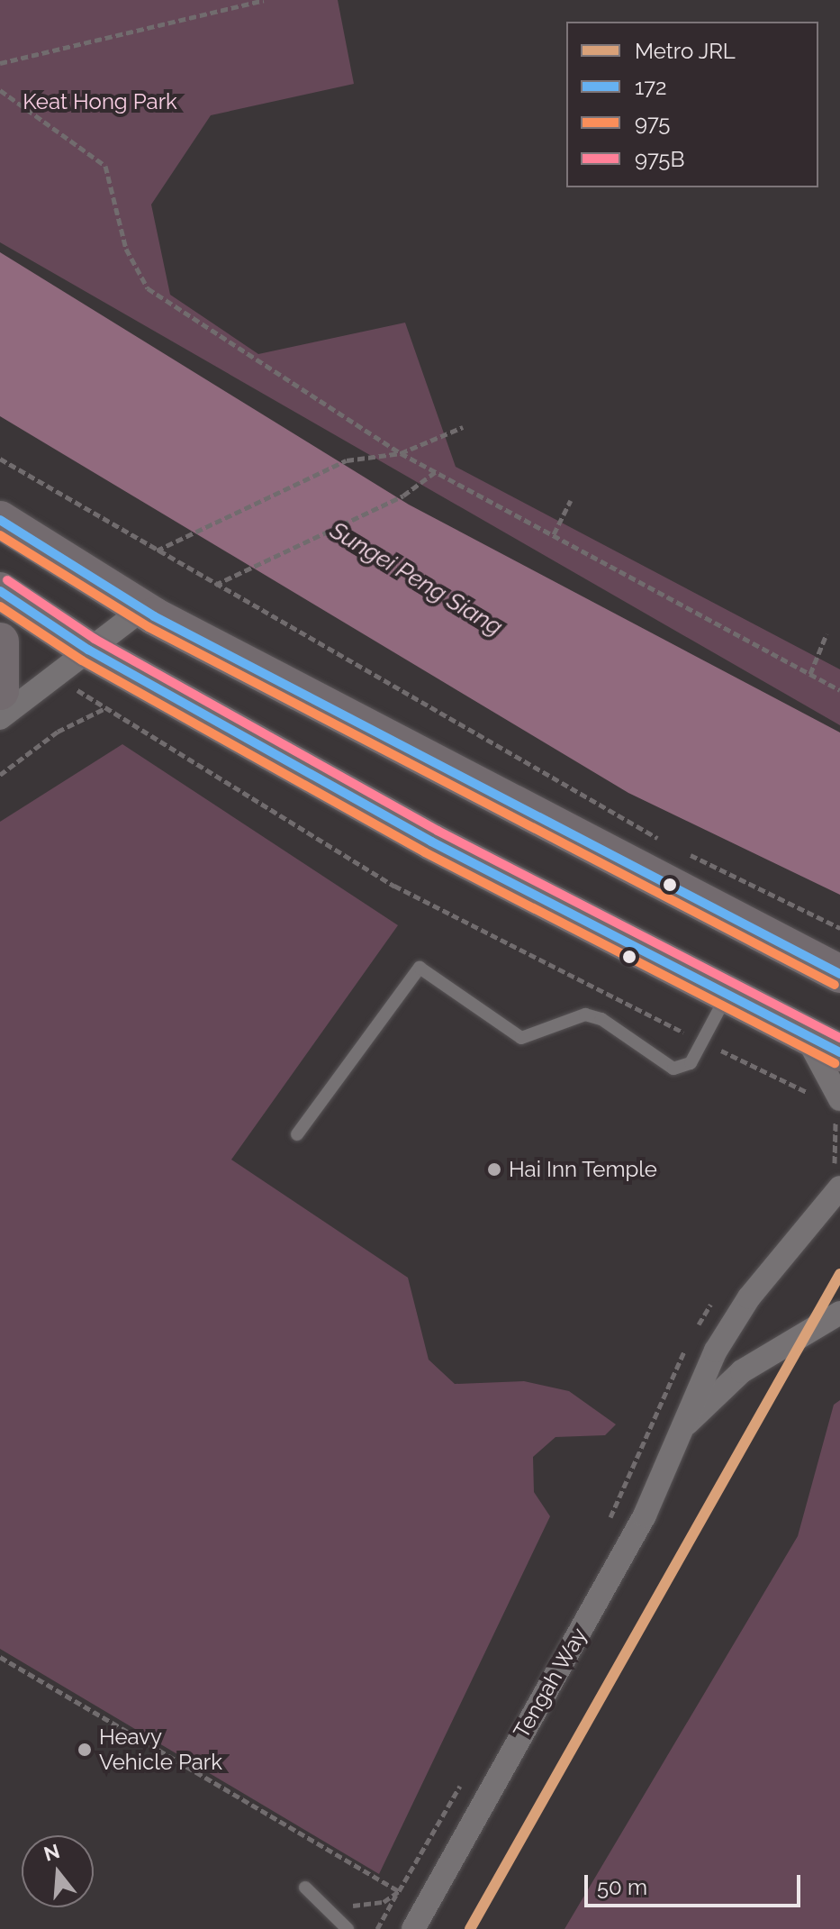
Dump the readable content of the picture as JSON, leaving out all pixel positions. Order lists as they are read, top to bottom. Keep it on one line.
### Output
{"streets":{"street":["Tengah Way"]},"water":["Sungei Peng Siang"],"parks":["Keat Hong Park"],"places":["Hai Inn Temple","Heavy Vehicle Park"],"lines":["transit line 172","transit line 975","transit line 975B","metro line JRL"],"legend":["Metro JRL","172","975","975B"],"scale_bar":"50 m","north":"top"}
